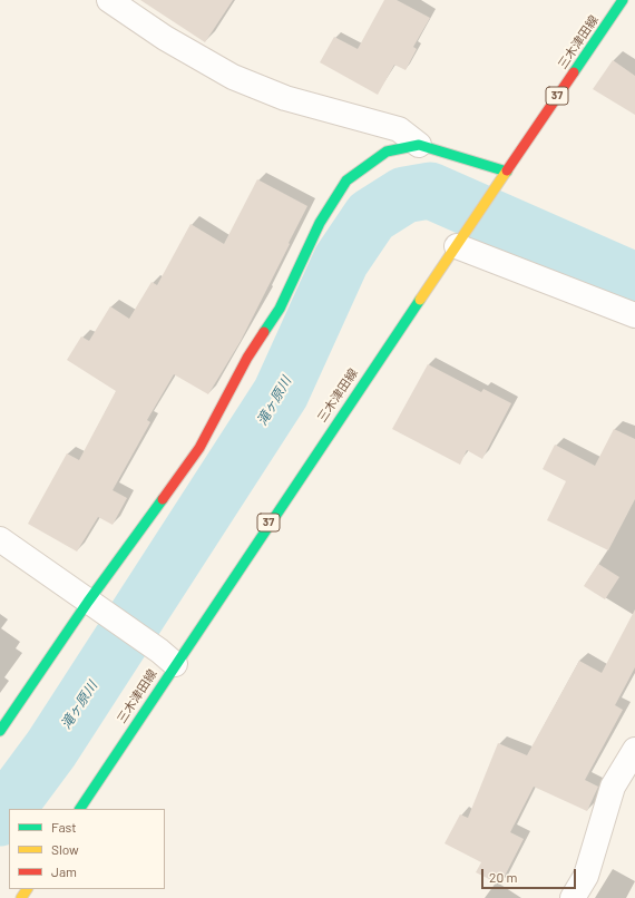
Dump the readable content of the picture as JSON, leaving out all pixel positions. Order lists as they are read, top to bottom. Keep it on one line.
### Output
{"streets":{"main road":["三木津田線","37"]},"water":["滝ヶ原川"],"legend":["Fast","Slow","Jam"],"scale_bar":"20 m"}
